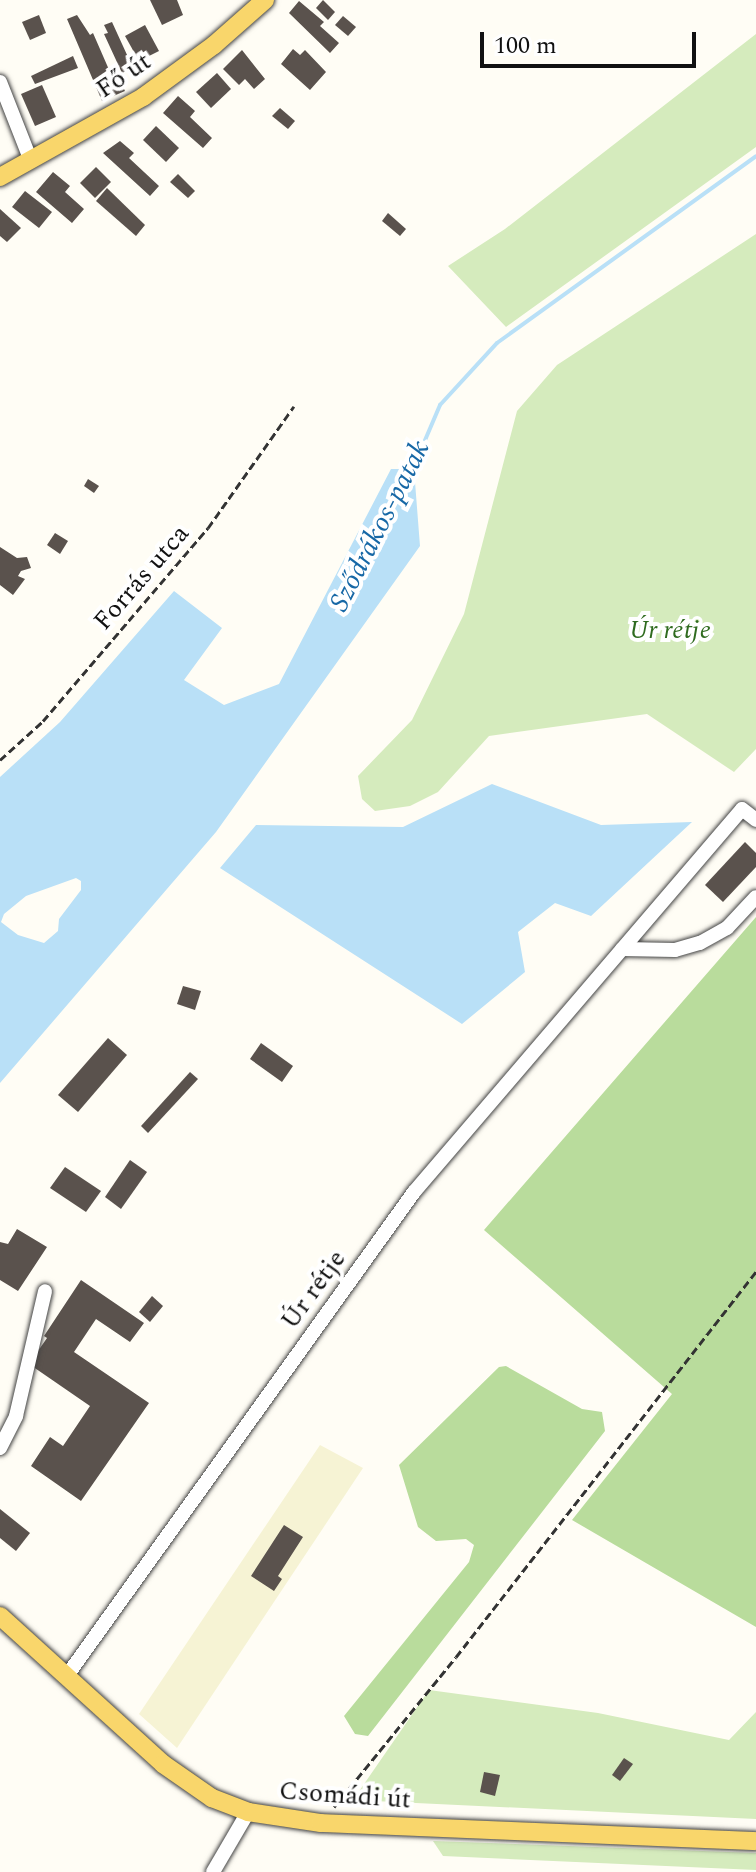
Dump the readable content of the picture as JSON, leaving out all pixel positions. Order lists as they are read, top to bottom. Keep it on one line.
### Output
{"streets":{"main road":["Fő út","Csomádi út"],"street":["Úr rétje"],"path":["Forrás utca"]},"crossings":[["Úr rétje","Csomádi út"]],"water":["Sződrákos-patak"],"parks":["Úr rétje"],"scale_bar":"100 m"}
